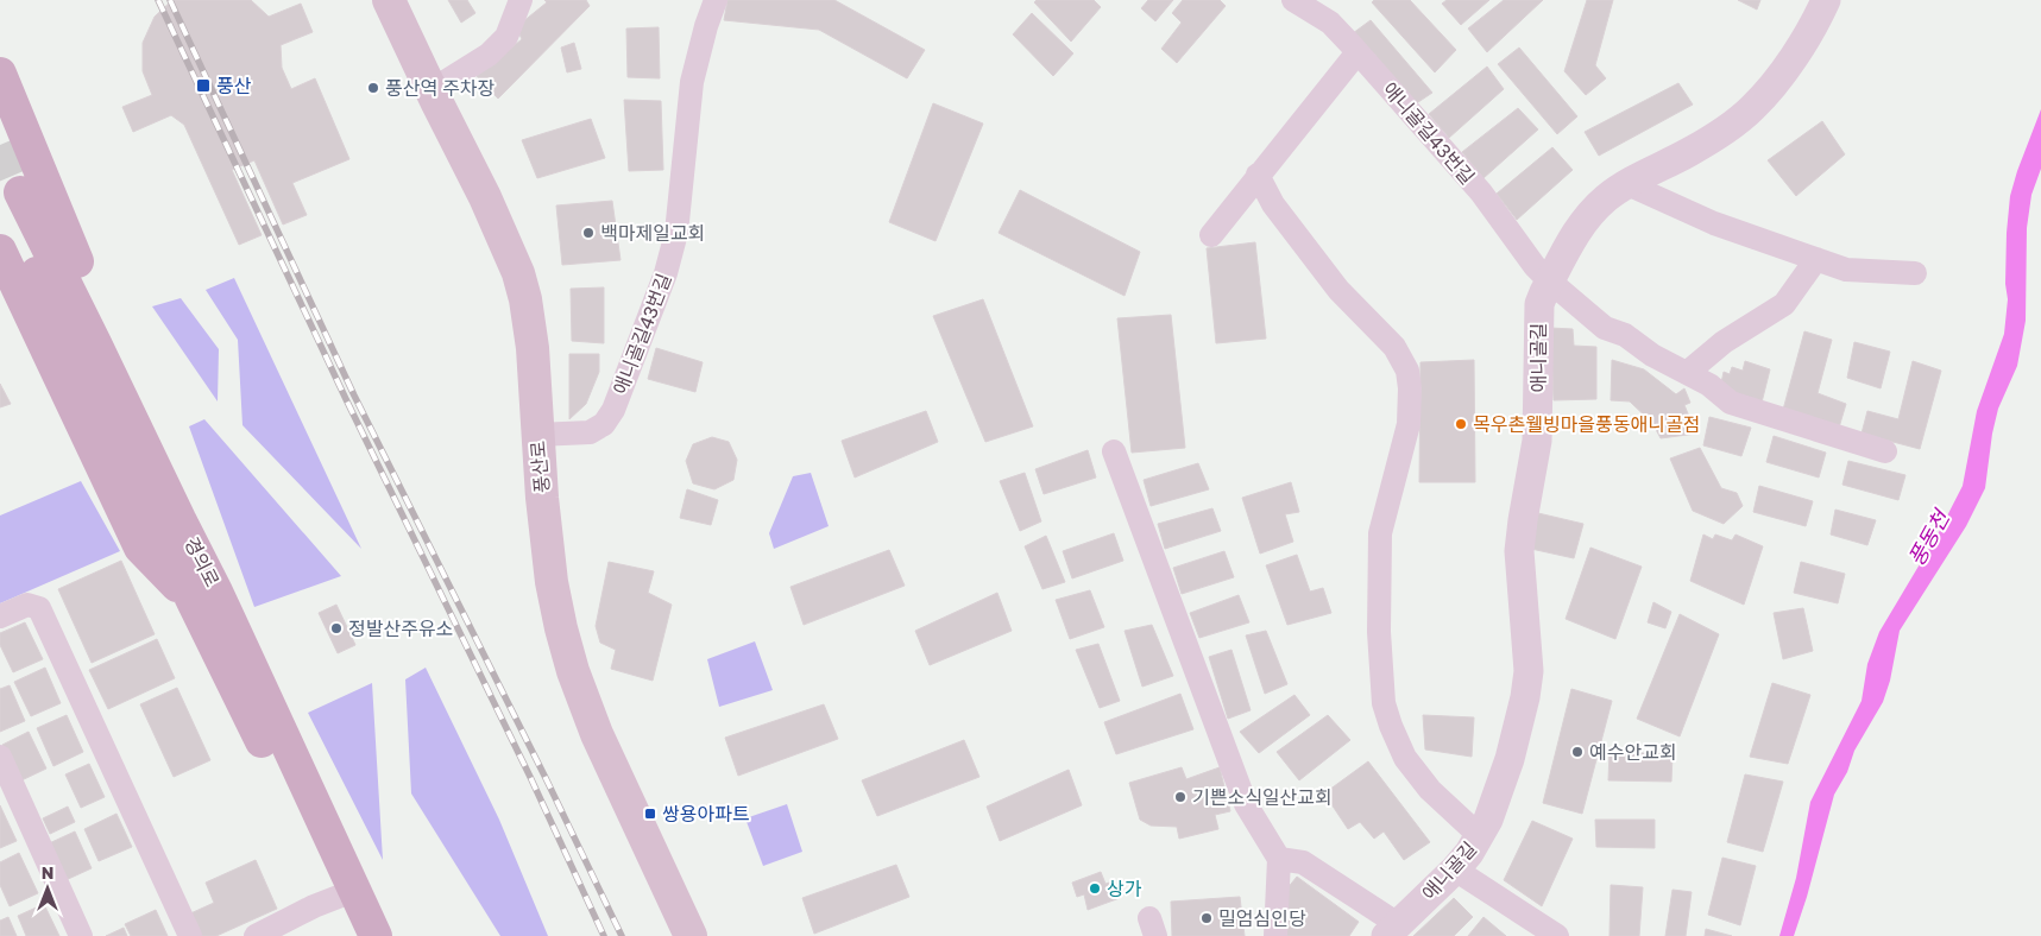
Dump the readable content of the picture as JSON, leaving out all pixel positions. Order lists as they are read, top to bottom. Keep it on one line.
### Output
{"streets":{"main road":["풍산로","경의로"],"street":["애니골길43번길","애니골길"]},"crossings":[["애니골길43번길","애니골길"],["애니골길43번길","풍산로"]],"water":["풍동천"],"places":{"transit":["풍산","쌍용아파트"],"other":["풍산역 주차장","백마제일교회","목우촌웰빙마을풍동애니골점","정발산주유소","예수안교회","기쁜소식일산교회","상가","밀엄심인당"]},"north":"top"}
